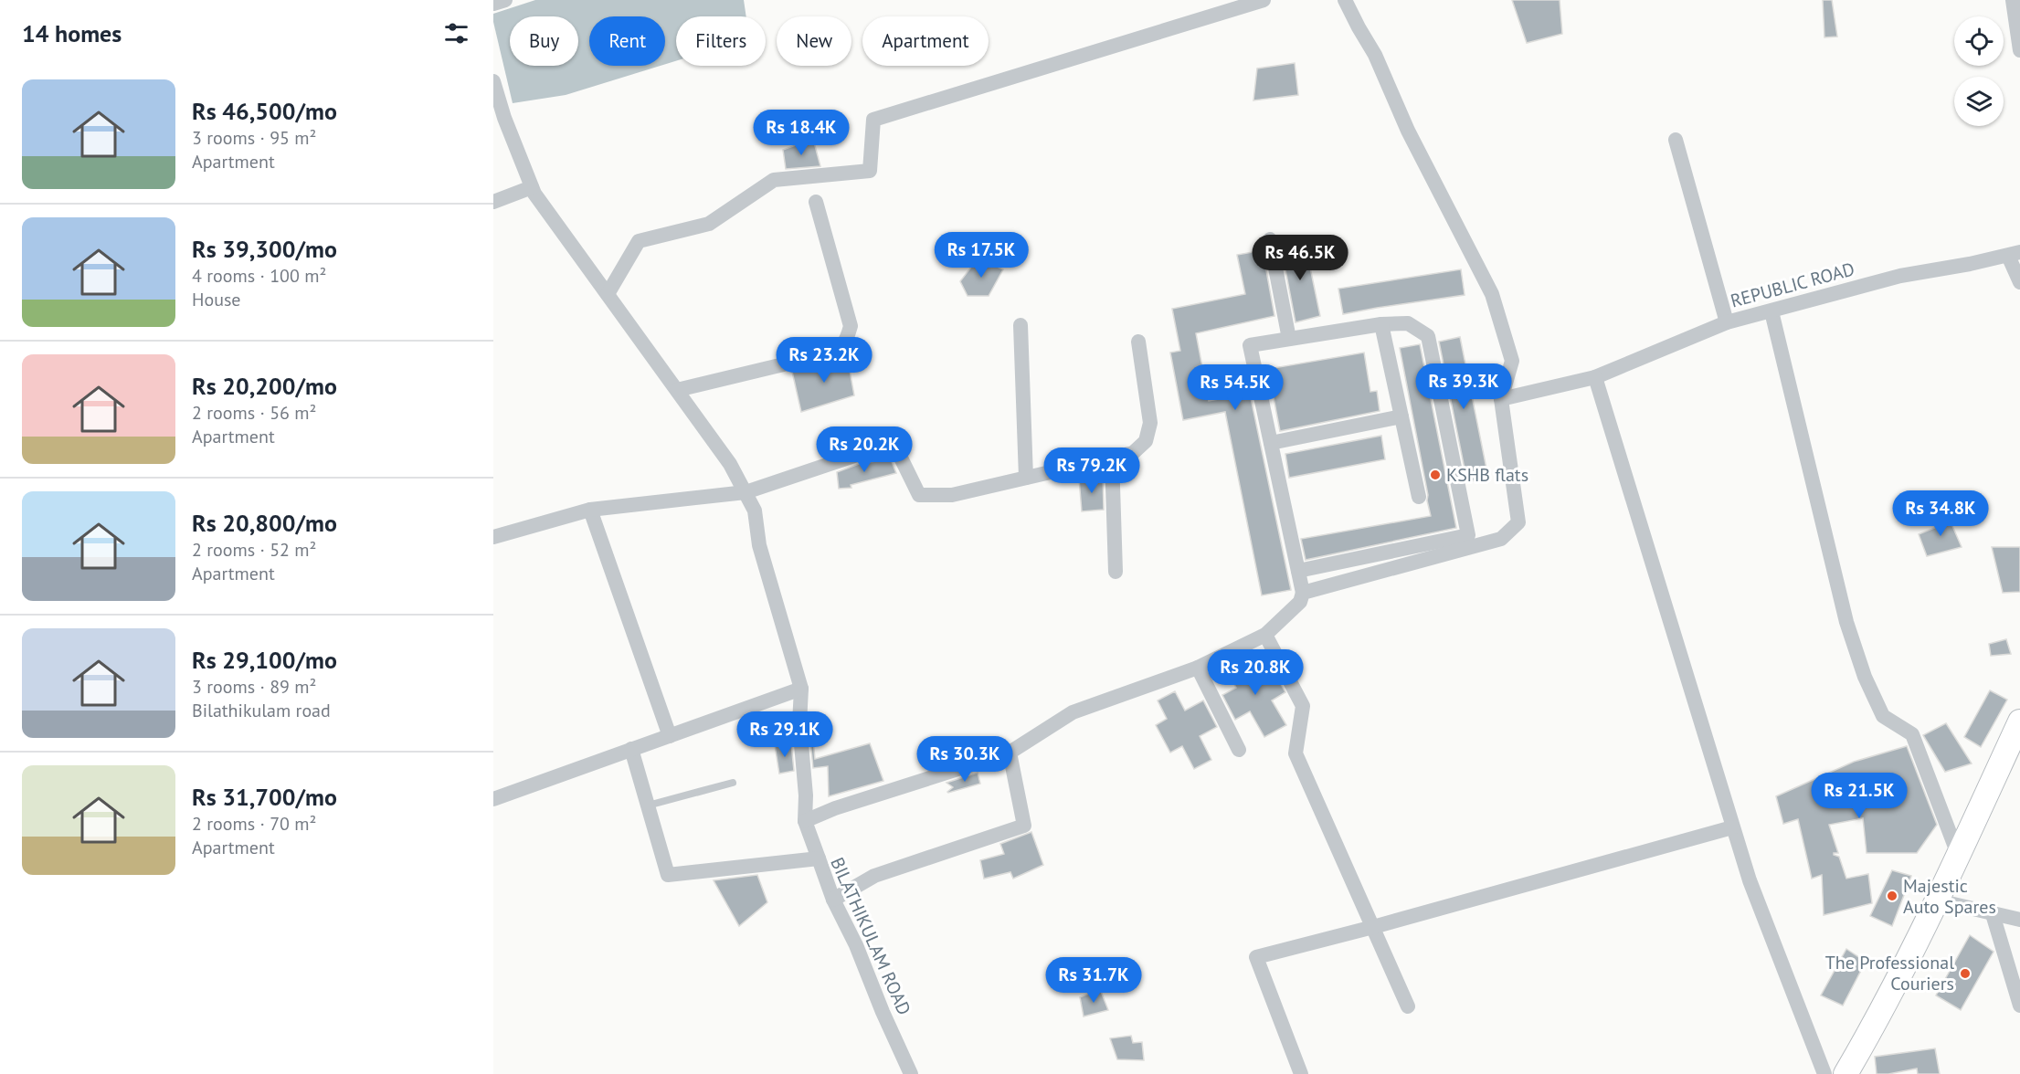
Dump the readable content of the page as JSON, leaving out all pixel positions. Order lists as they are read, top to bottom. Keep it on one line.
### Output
{"streets":{"street":["REPUBLIC ROAD","BILATHIKULAM ROAD"]},"places":["KSHB flats","Majestic Auto Spares","The Professional Couriers"],"page":{"heading":"14 homes","chip":["Buy","Rent","Filters","New","Apartment"],"list":[{"name":"Rs 46,500/mo","note":"3 rooms · 95 m² · Apartment"},{"name":"Rs 39,300/mo","note":"4 rooms · 100 m² · House"},{"name":"Rs 20,200/mo","note":"2 rooms · 56 m² · Apartment"},{"name":"Rs 20,800/mo","note":"2 rooms · 52 m² · Apartment"},{"name":"Rs 29,100/mo","note":"3 rooms · 89 m² · Bilathikulam road"},{"name":"Rs 31,700/mo","note":"2 rooms · 70 m² · Apartment"}],"price":["Rs 18.4K","Rs 17.5K","Rs 46.5K","Rs 23.2K","Rs 39.3K","Rs 54.5K","Rs 20.2K","Rs 79.2K","Rs 34.8K","Rs 20.8K","Rs 29.1K","Rs 30.3K","Rs 21.5K","Rs 31.7K"]}}
